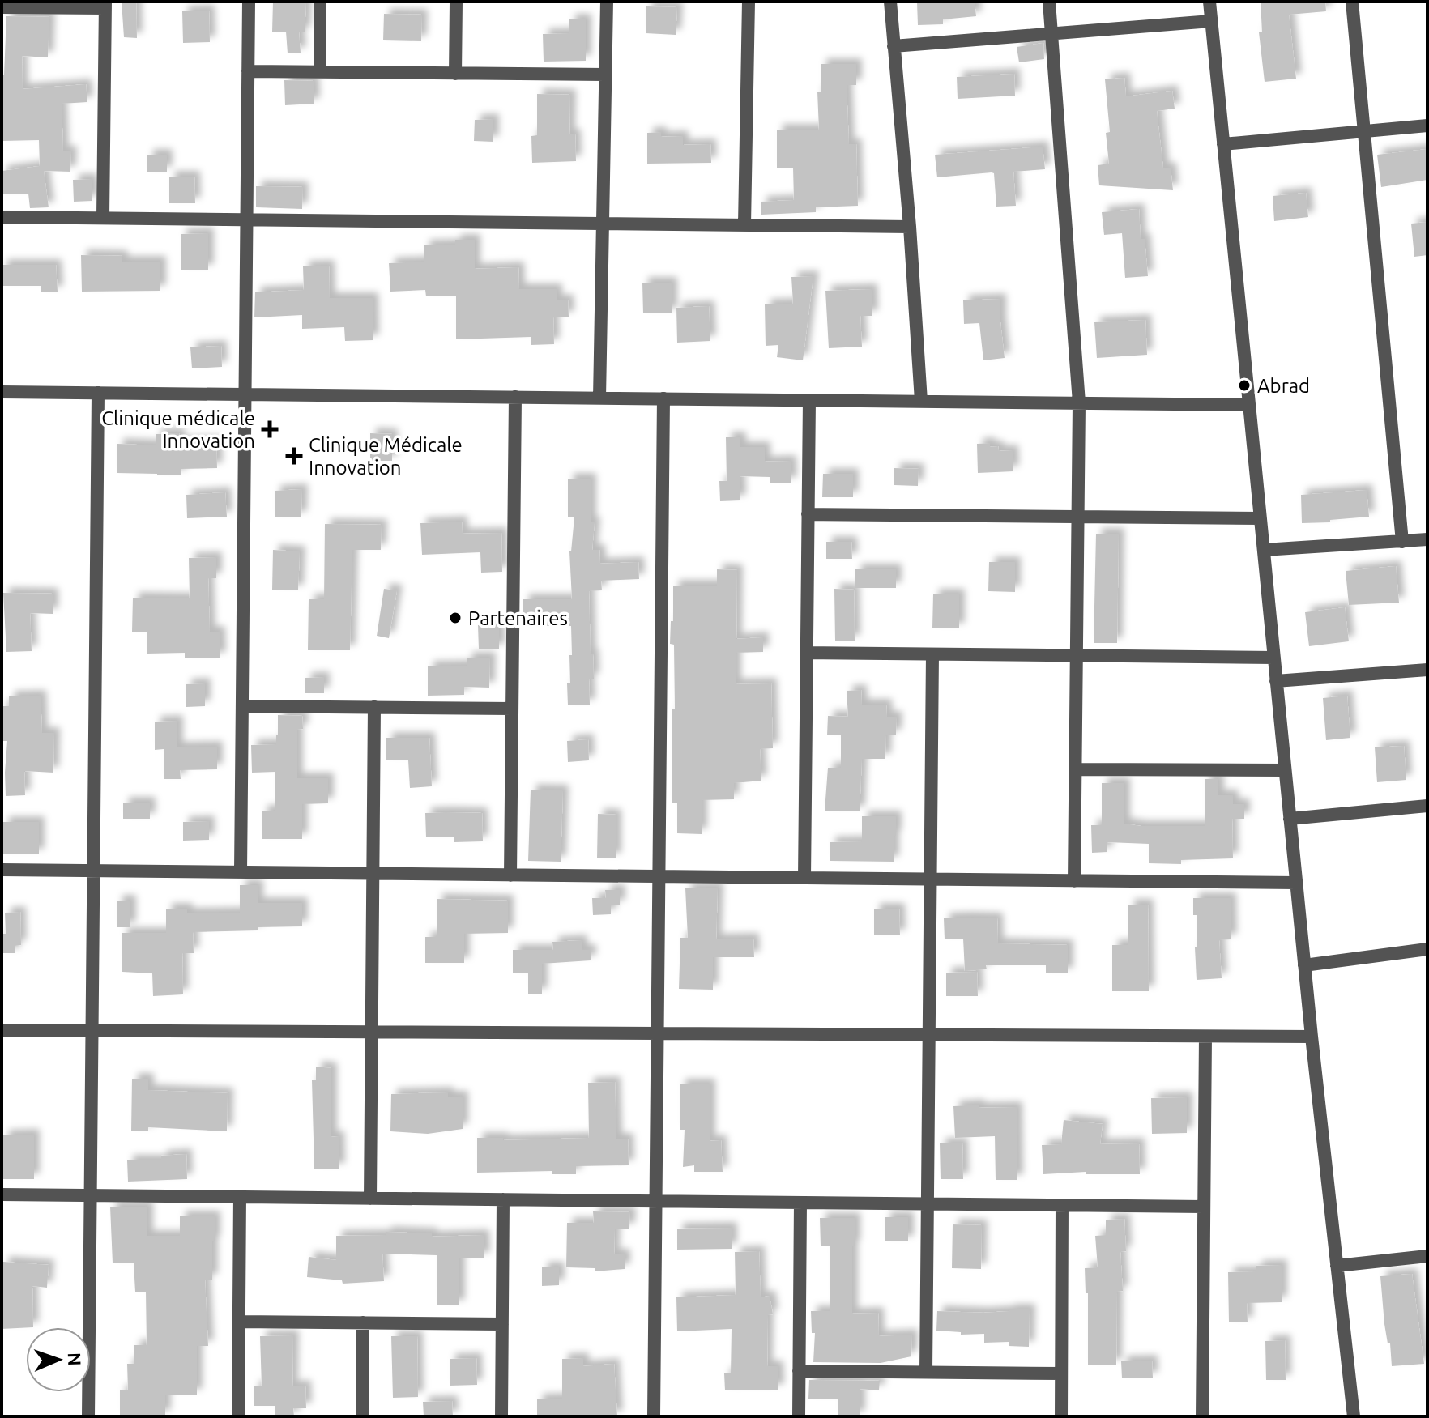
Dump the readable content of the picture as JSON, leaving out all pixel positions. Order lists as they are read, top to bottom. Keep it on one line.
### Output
{"places":{"other":["Abrad","Partenaires"],"health":["Clinique médicale Innovation","Clinique Médicale Innovation"]},"north":"right"}
